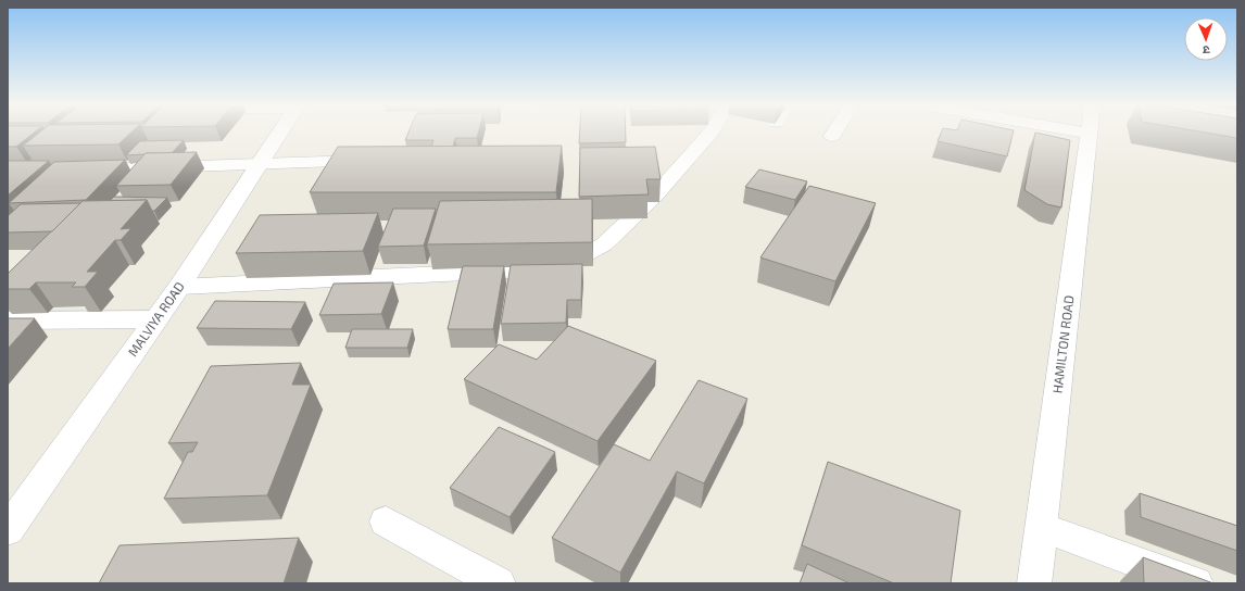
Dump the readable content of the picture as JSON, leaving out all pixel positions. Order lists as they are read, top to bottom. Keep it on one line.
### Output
{"streets":{"street":["MALVIYA ROAD","HAMILTON ROAD"]},"north":"bottom"}
